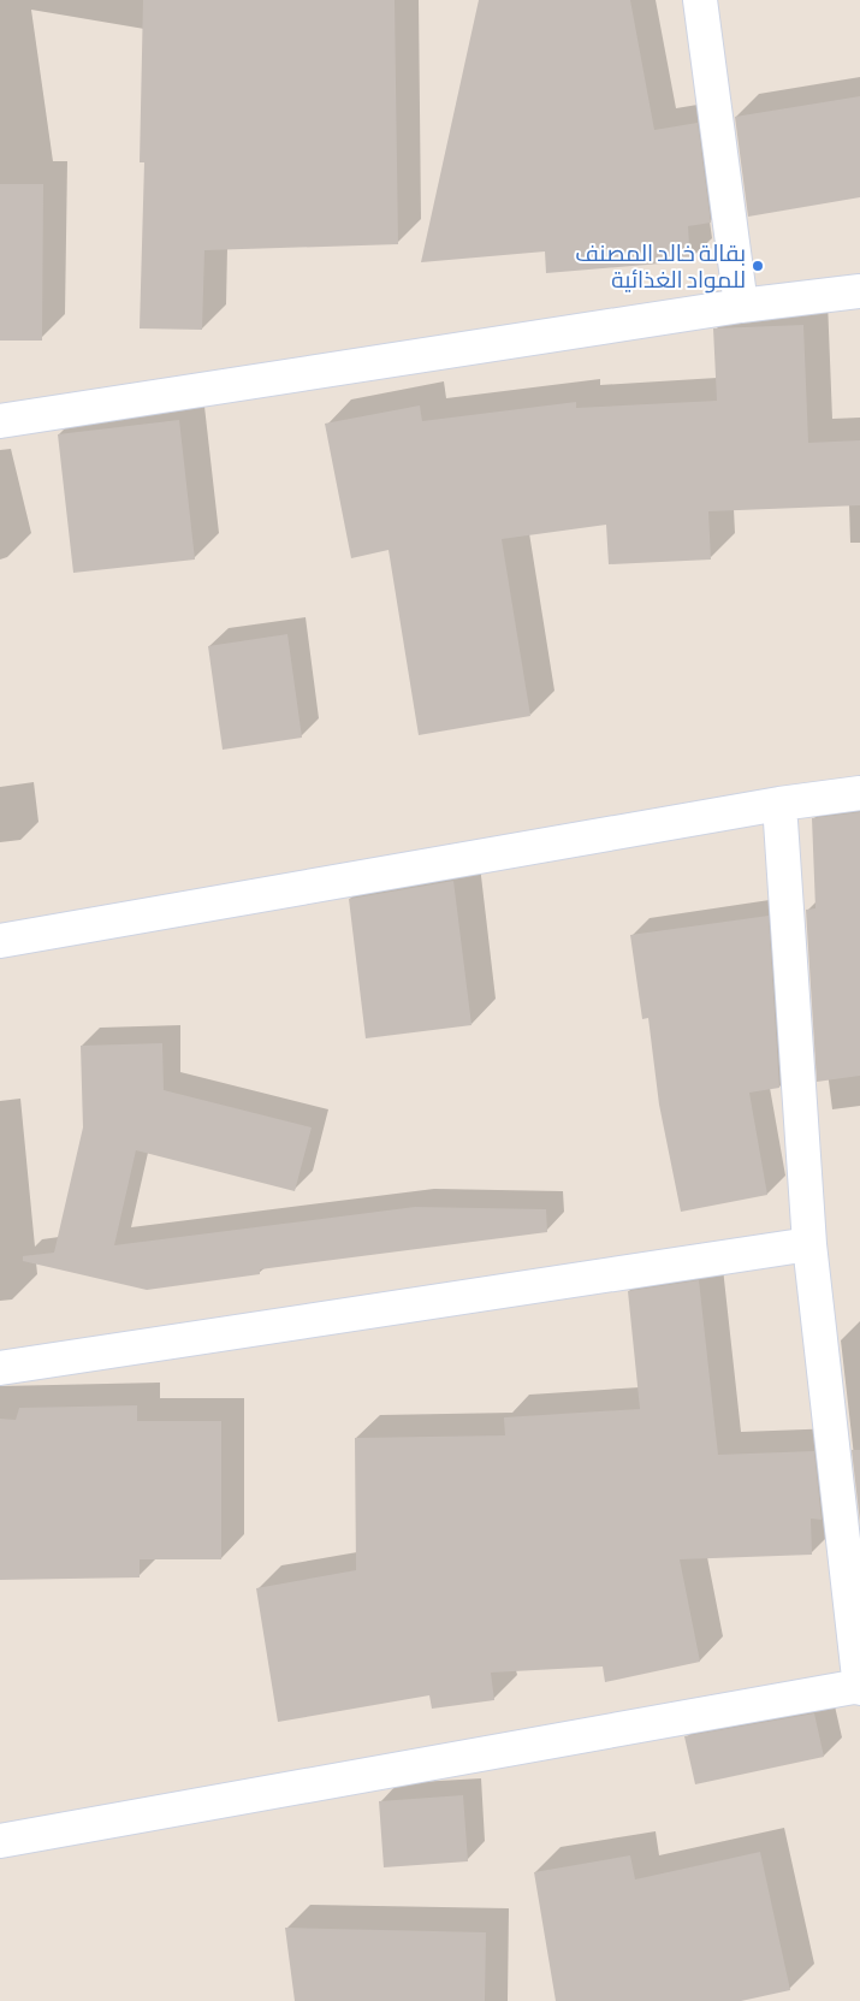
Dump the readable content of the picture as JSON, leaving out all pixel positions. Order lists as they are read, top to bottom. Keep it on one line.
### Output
{"places":["بقالة خالد المصنف للمواد الغذائية"]}
